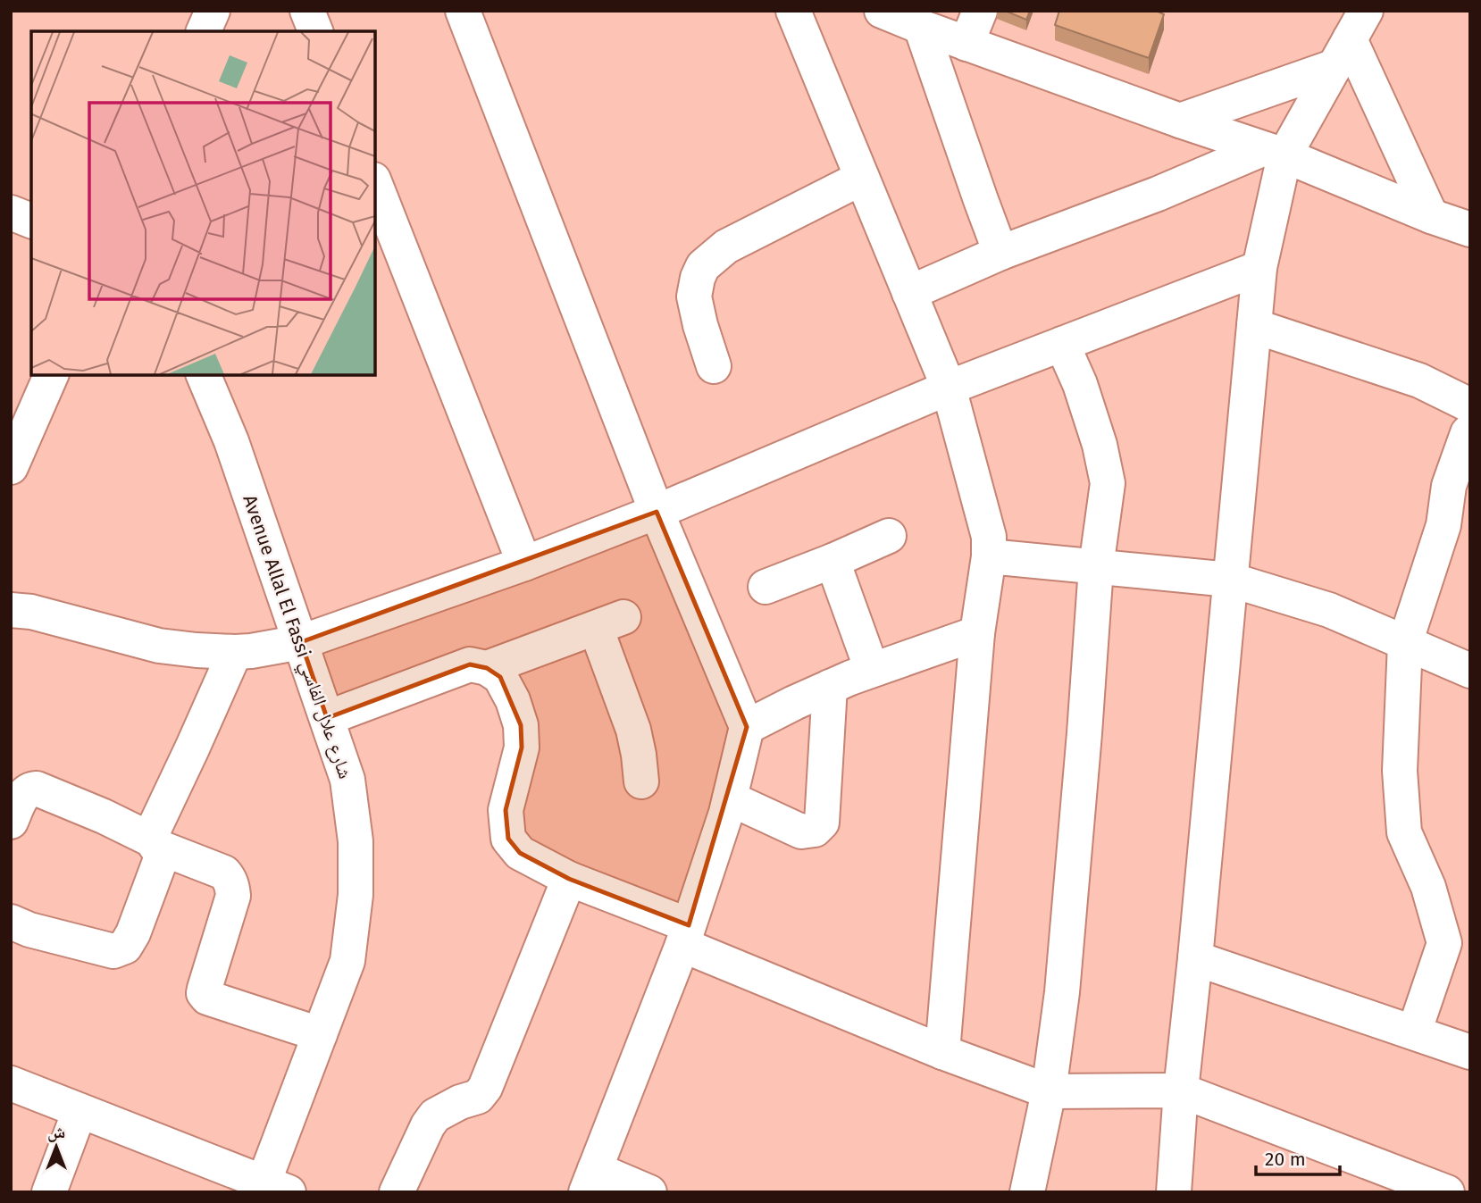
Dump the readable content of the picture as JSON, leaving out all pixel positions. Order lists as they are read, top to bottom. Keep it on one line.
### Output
{"streets":{"street":["Avenue Allal El Fassi شارع علال الفاسي"]},"scale_bar":"20 m","north":"top"}
